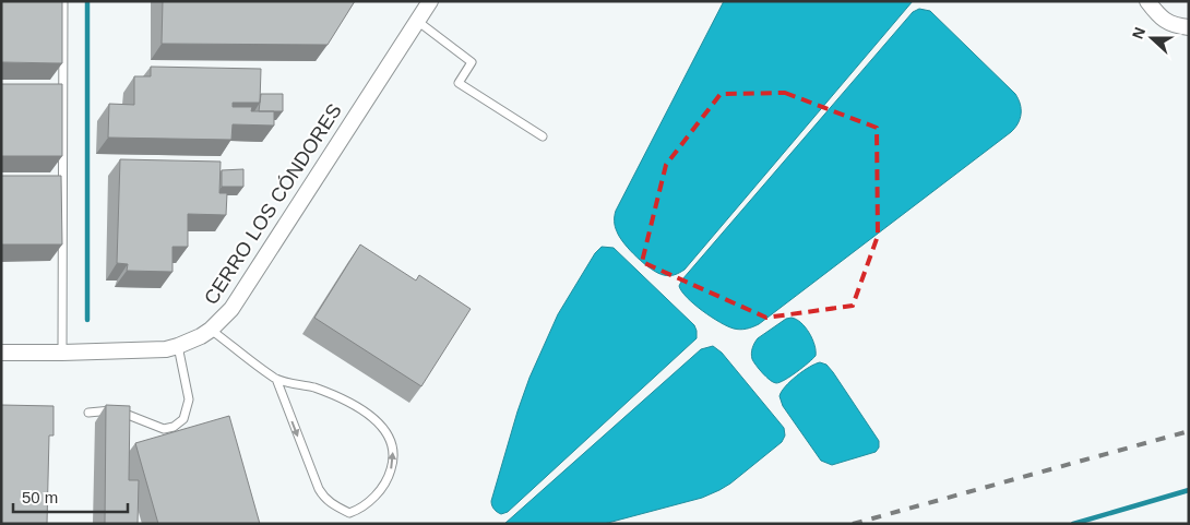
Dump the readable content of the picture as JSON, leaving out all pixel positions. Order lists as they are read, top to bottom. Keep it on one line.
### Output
{"streets":{"street":["CERRO LOS CÓNDORES"]},"scale_bar":"50 m","north":"left"}
